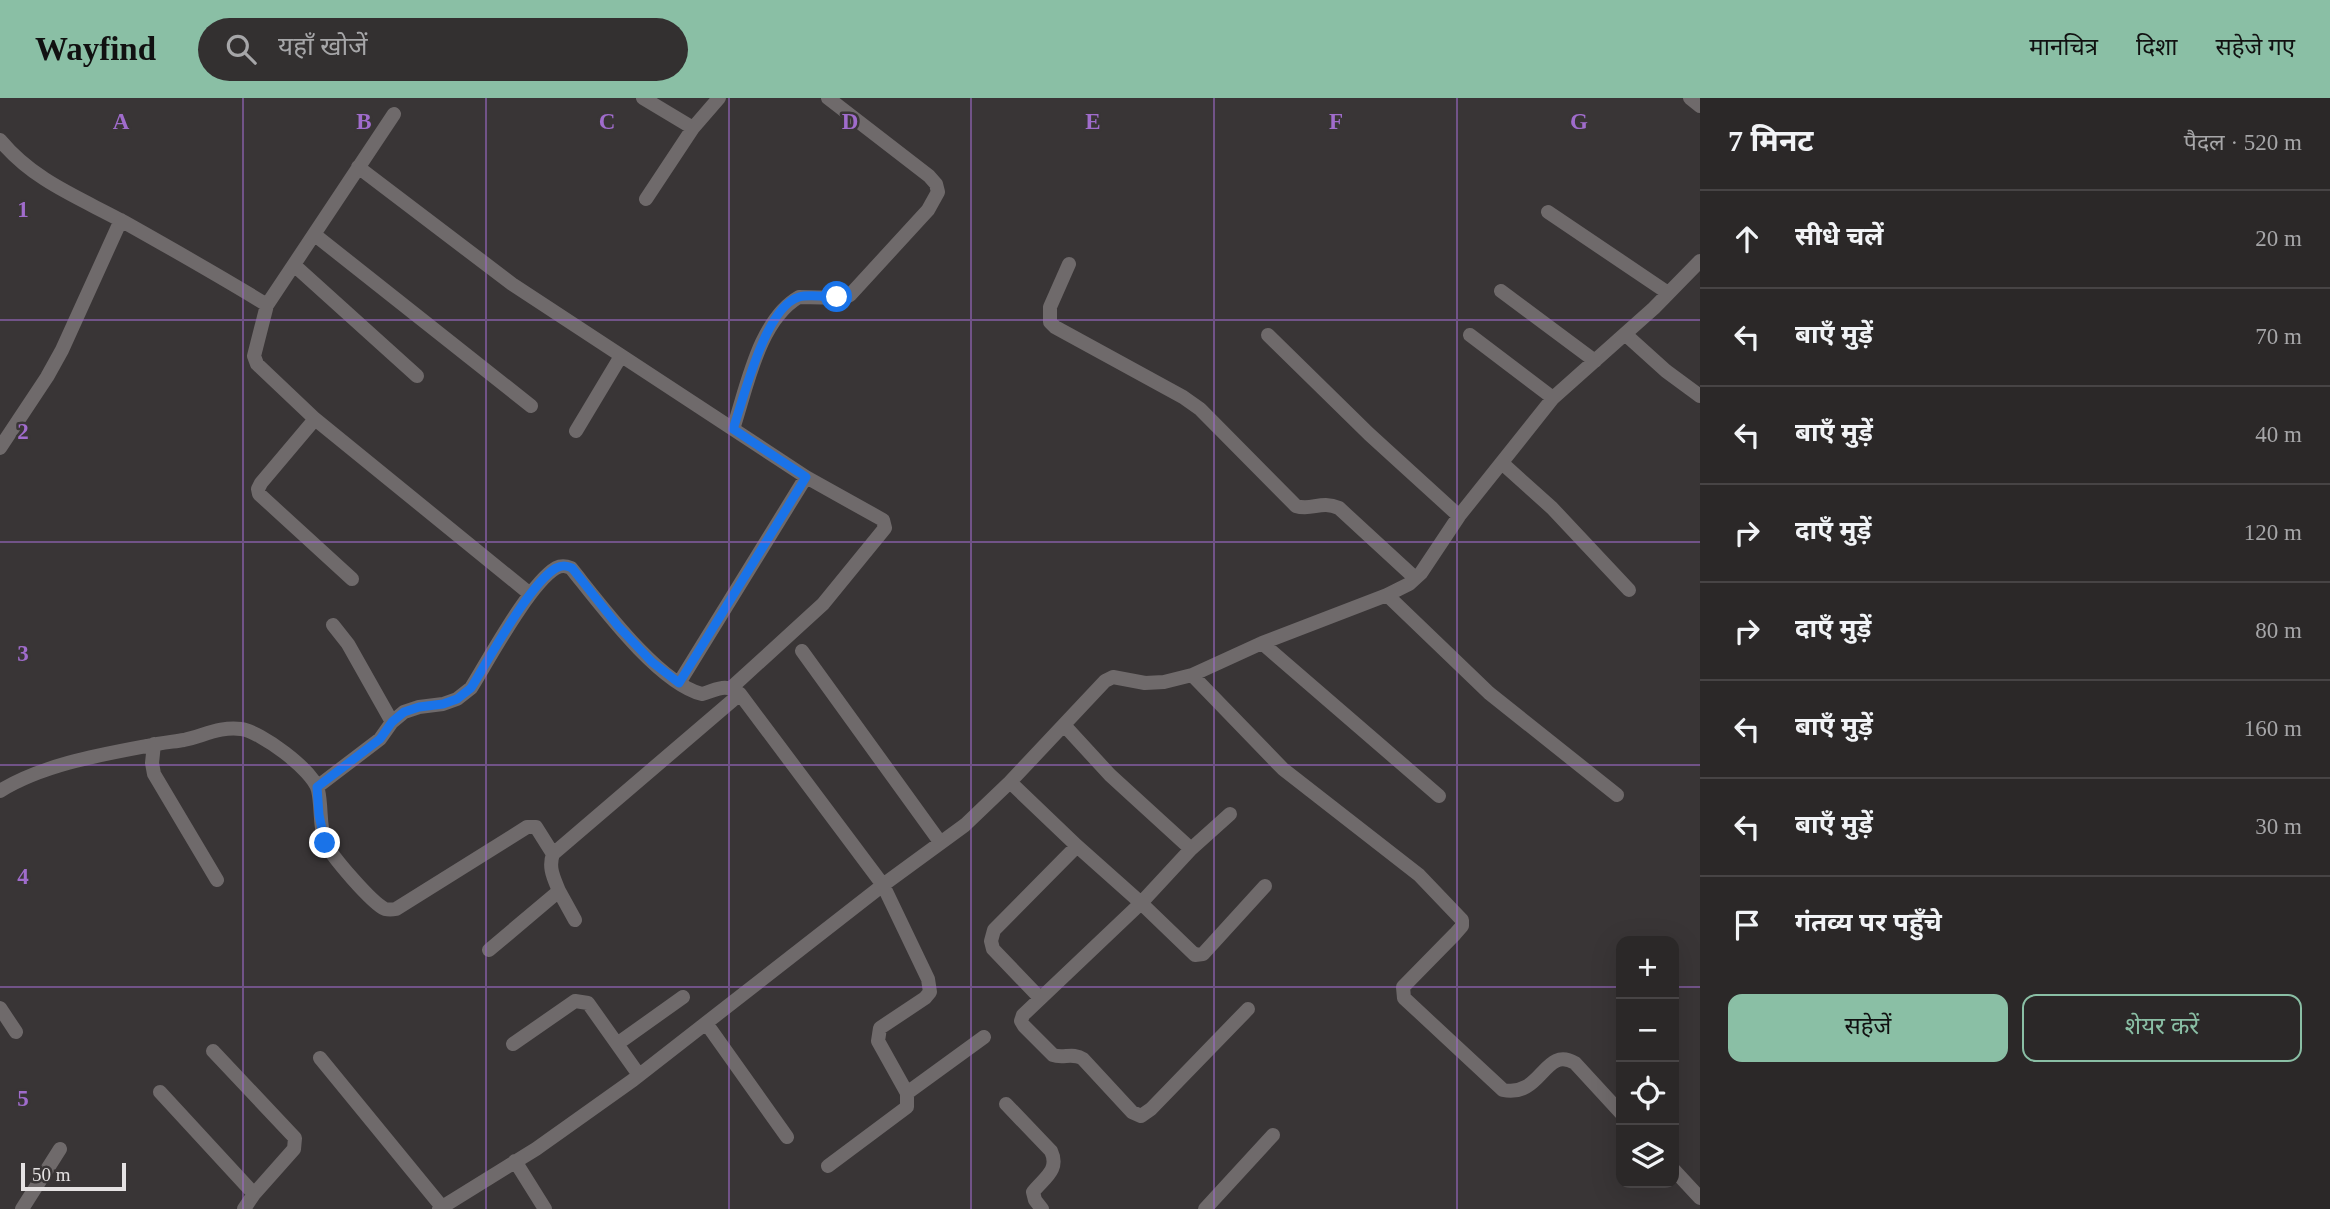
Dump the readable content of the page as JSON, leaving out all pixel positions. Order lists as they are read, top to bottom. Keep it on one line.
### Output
{"scale_bar":"50 m","page":{"header":"Wayfind","search":"यहाँ खोजें","nav":["मानचित्र","दिशा","सहेजे गए"],"heading":["7 मिनट","पैदल · 520 m"],"list":[["सीधे चलें","20 m"],["बाएँ मुड़ें","70 m"],["बाएँ मुड़ें","40 m"],["दाएँ मुड़ें","120 m"],["दाएँ मुड़ें","80 m"],["बाएँ मुड़ें","160 m"],["बाएँ मुड़ें","30 m"],"गंतव्य पर पहुँचे"],"map_buttons":["+","−"],"buttons":["सहेजें","शेयर करें"],"scale":"50 m"},"grid":{"columns":["A","B","C","D","E","F","G"],"rows":["1","2","3","4","5"]}}
